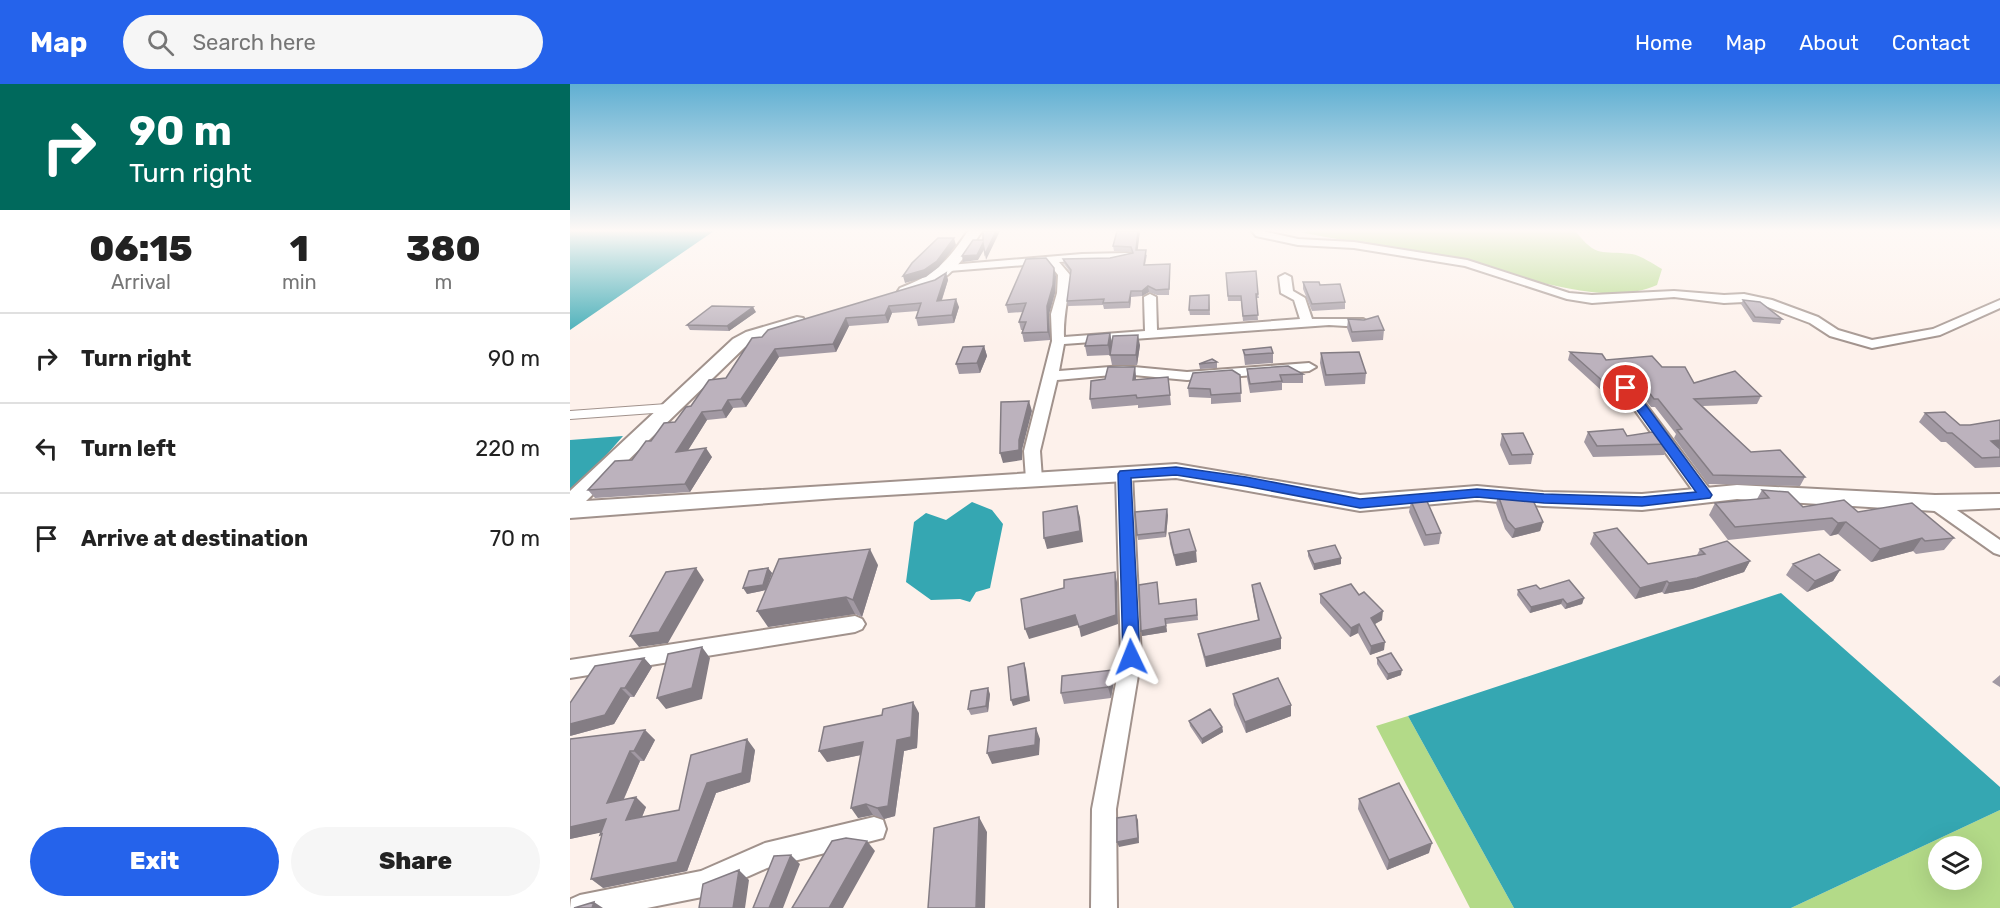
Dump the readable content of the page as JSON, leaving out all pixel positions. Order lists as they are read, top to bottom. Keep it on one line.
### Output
{"page":{"header":"Map","search":"Search here","nav":["Home","Map","About","Contact"],"turn":["90 m","Turn right"],"eta":["06:15","Arrival","1","min","380","m"],"list":[{"name":"Turn right","value":"90 m"},{"name":"Turn left","value":"220 m"},{"name":"Arrive at destination","value":"70 m"}],"buttons":["Exit","Share"]}}
